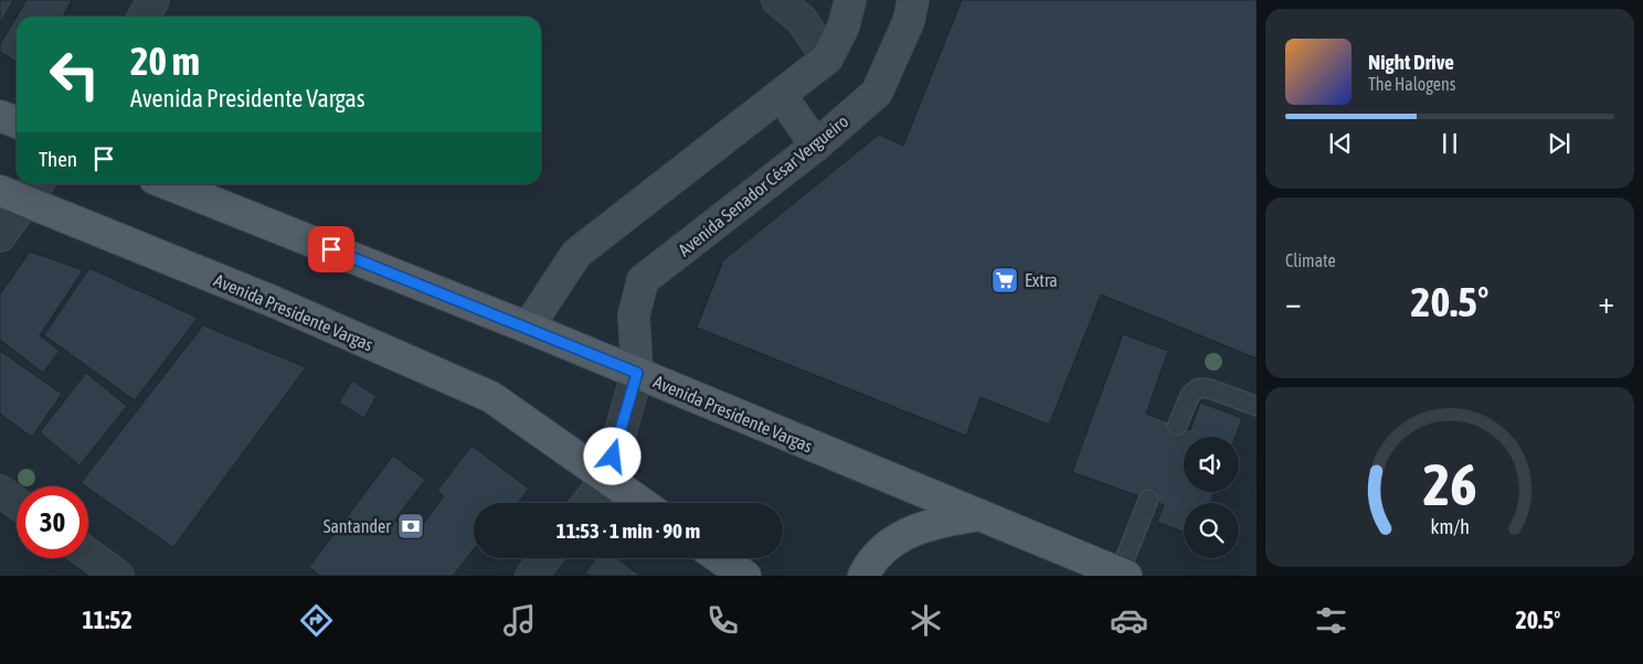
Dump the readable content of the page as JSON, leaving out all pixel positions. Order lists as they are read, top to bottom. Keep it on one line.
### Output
{"streets":{"main road":["Avenida Presidente Vargas"],"street":["Avenida Senador César Vergueiro"]},"crossings":[["Avenida Senador César Vergueiro","Avenida Presidente Vargas"]],"places":{"supermarket":["Extra"],"bank":["Santander"]},"page":{"turn":["20 m","Avenida Presidente Vargas"],"song":["Night Drive","The Halogens"],"then":"Then","tile":"Climate","heat":["−","20.5°","+"],"limit":"30","trip":"11:53 · 1 min · 90 m","tabs":["11:52","20.5°"],"gauge":["26","km/h"]}}
